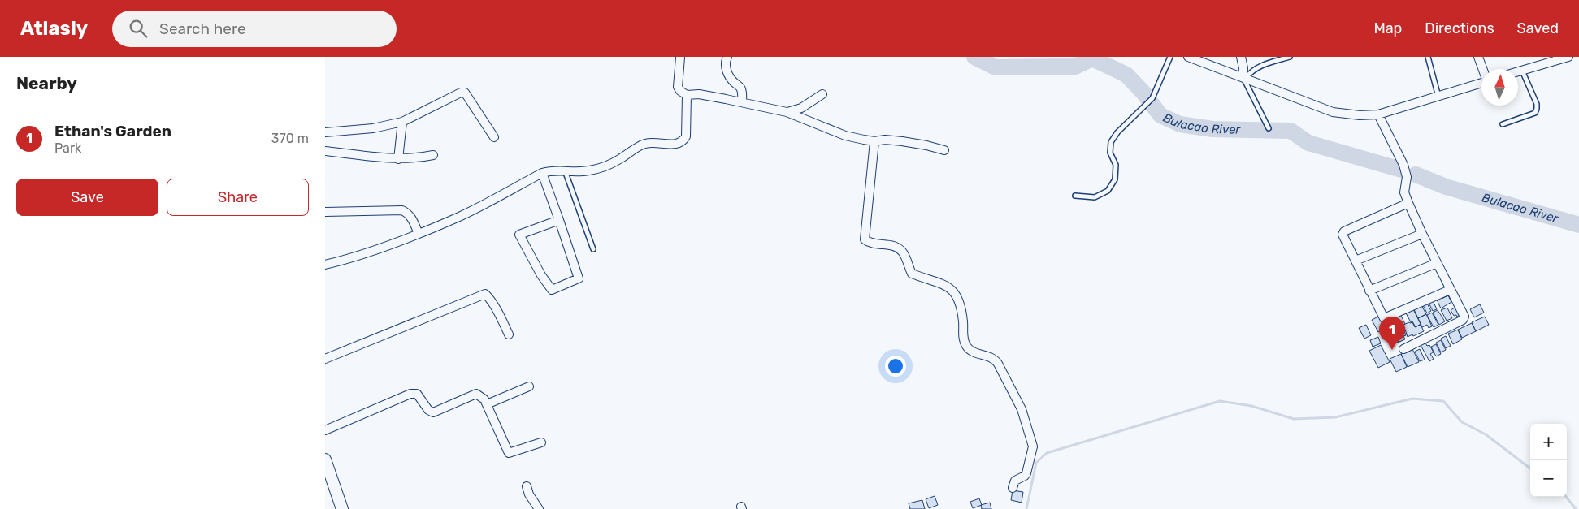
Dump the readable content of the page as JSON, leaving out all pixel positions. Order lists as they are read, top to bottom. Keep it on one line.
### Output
{"water":["Bulacao River"],"north":"top","page":{"header":"Atlasly","search":"Search here","nav":["Map","Directions","Saved"],"heading":"Nearby","list":[{"mark":"1","name":"Ethan's Garden","note":"Park","value":"370 m"}],"buttons":["Save","Share"],"pins":"1","map_buttons":["+","−"]}}
